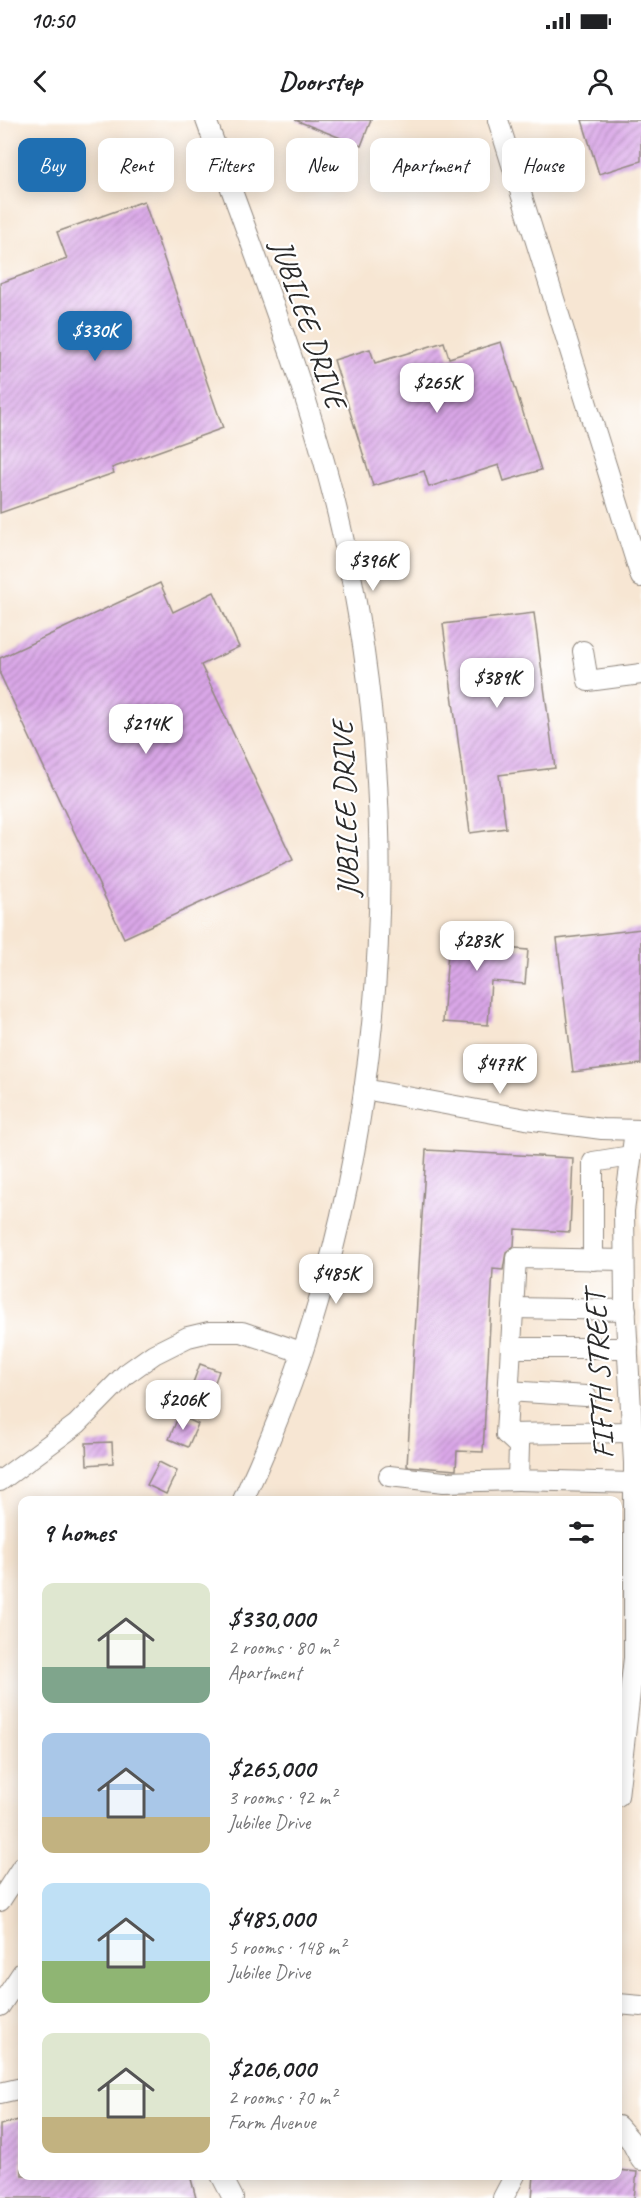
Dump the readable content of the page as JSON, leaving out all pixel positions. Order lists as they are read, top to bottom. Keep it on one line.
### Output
{"streets":{"street":["JUBILEE DRIVE","FIFTH STREET"]},"page":{"status":"10:50","header":"Doorstep","chip":["Buy","Rent","Filters","New","Apartment","House"],"price":["$330K","$265K","$396K","$389K","$214K","$283K","$477K","$485K","$206K"],"heading":"9 homes","list":[{"name":"$330,000","note":"2 rooms · 80 m² · Apartment"},{"name":"$265,000","note":"3 rooms · 92 m² · Jubilee Drive"},{"name":"$485,000","note":"5 rooms · 148 m² · Jubilee Drive"},{"name":"$206,000","note":"2 rooms · 70 m² · Farm Avenue"}]}}
